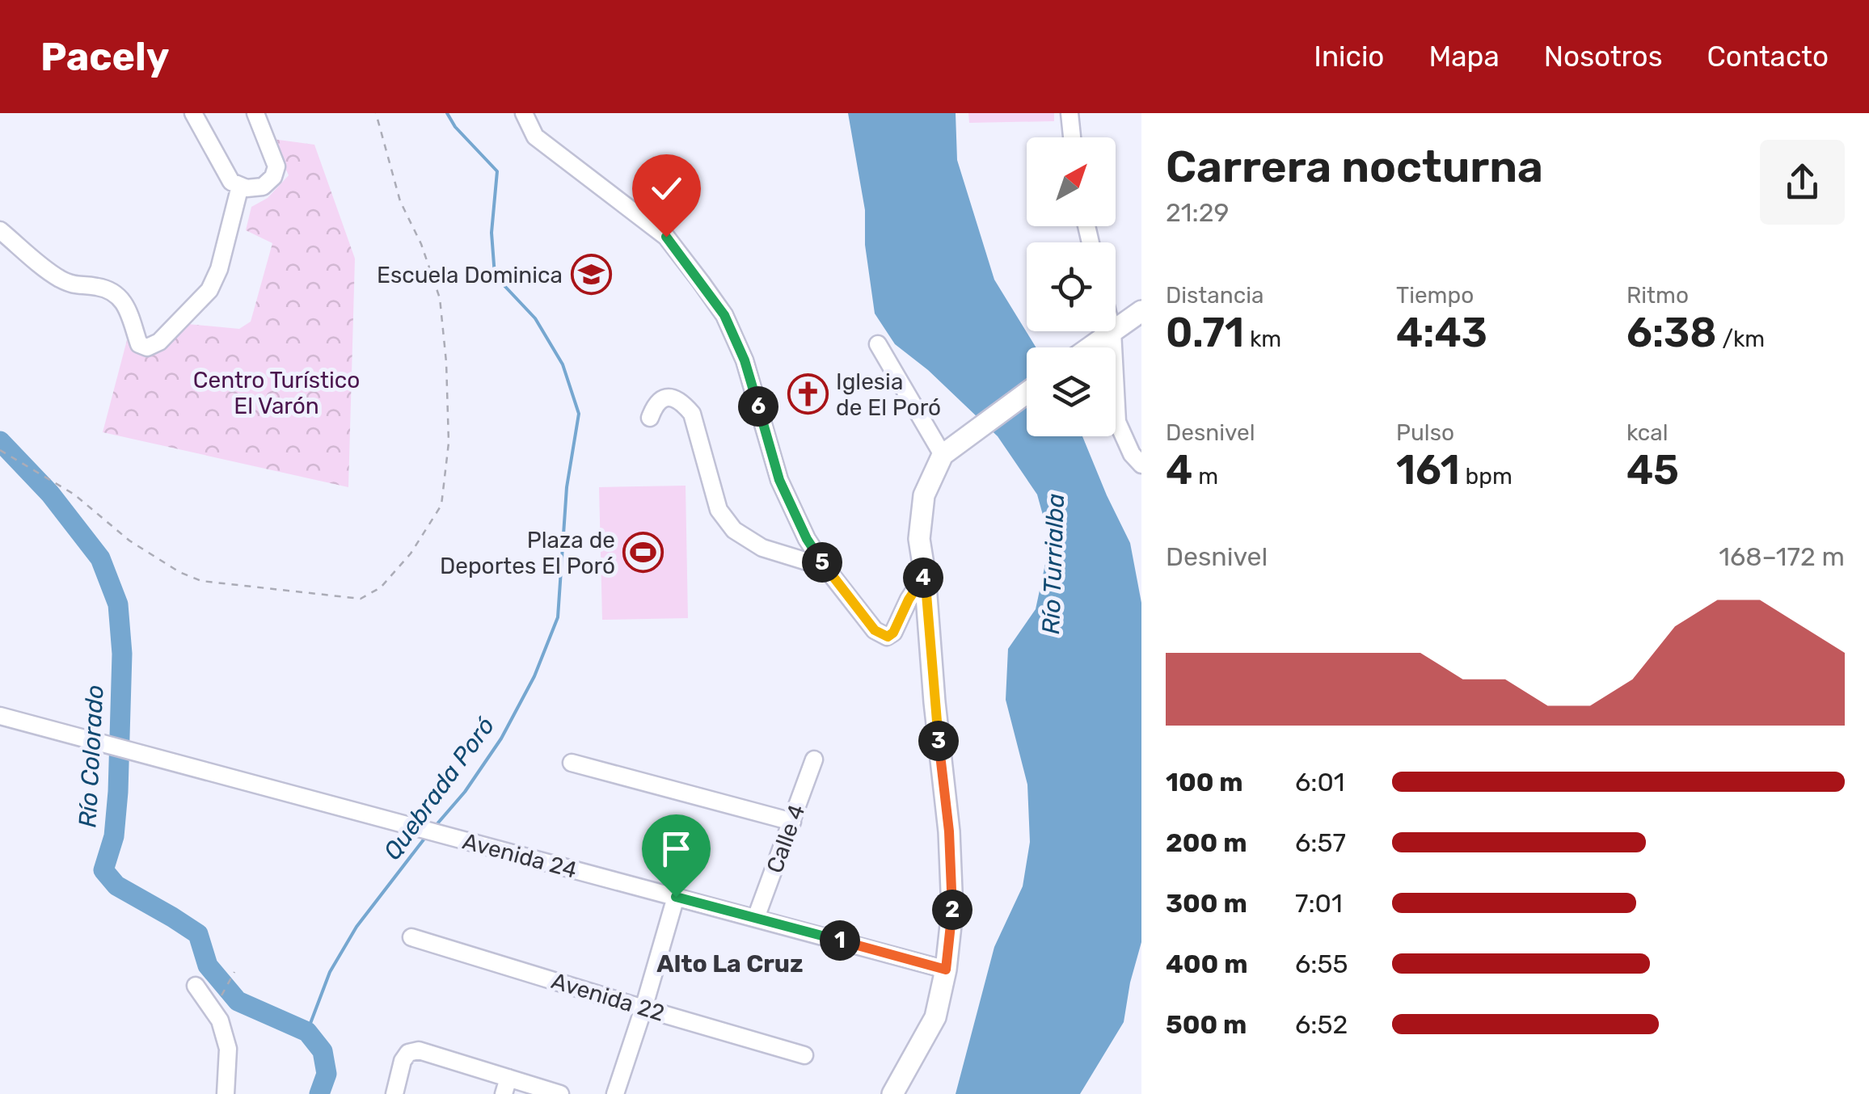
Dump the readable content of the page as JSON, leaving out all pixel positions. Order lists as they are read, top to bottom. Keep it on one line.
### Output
{"streets":{"street":["Calle 4","Avenida 24","Avenida 22"]},"crossings":[["Calle 4","Avenida 24"]],"districts":["Alto La Cruz"],"water":["Río Turrialba","Río Colorado","Quebrada Poró"],"parks":["Centro Turístico El Varón"],"places":{"school or university":["Escuela Dominica"],"church":["Iglesia de El Poró"],"sports":["Plaza de Deportes El Poró"]},"north":"top right","page":{"header":"Pacely","nav":["Inicio","Mapa","Nosotros","Contacto"],"heading":["Carrera nocturna","21:29"],"stats":[["Distancia","0.71 km"],["Tiempo","4:43"],["Ritmo","6:38 /km"],["Desnivel","4 m"],["Pulso","161 bpm"],["kcal","45"]],"pins":["6","5","4","3","2","1"],"chart":["Desnivel","168–172 m"],"list":[{"name":"100 m","note":"6:01"},{"name":"200 m","note":"6:57"},{"name":"300 m","note":"7:01"},{"name":"400 m","note":"6:55"},{"name":"500 m","note":"6:52"}]}}
